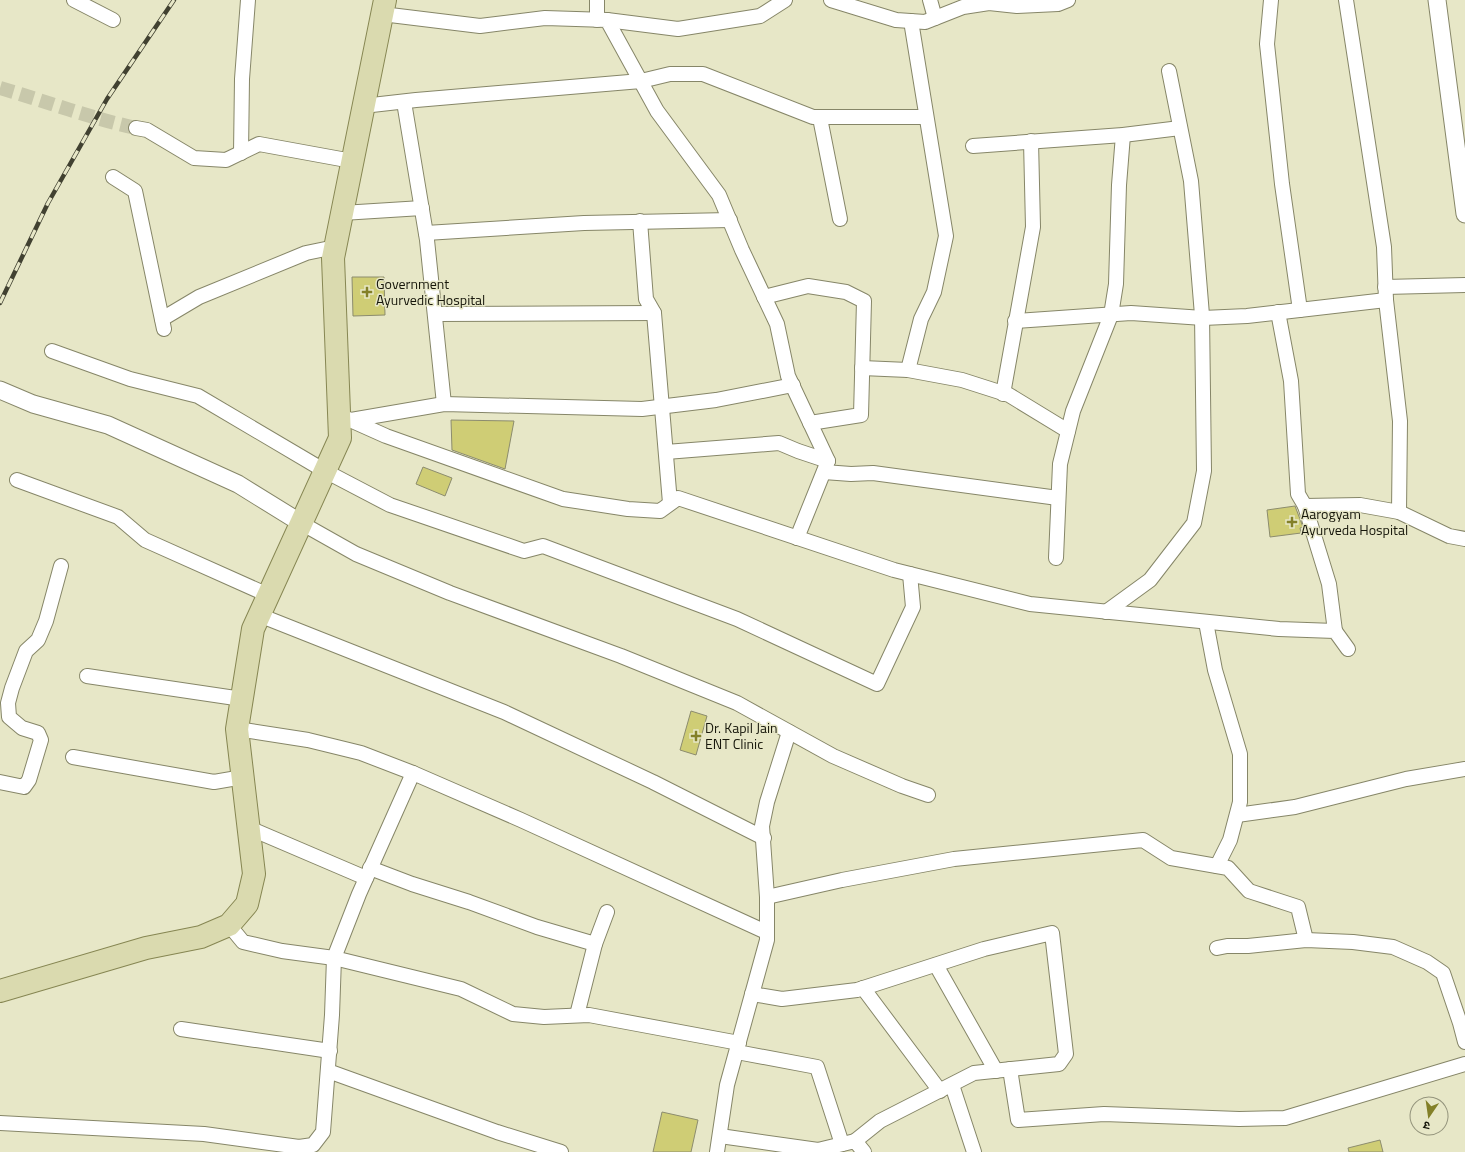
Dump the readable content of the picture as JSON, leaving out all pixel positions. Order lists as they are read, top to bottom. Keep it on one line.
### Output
{"places":{"health":["Government Ayurvedic Hospital","Aarogyam Ayurveda Hospital","Dr. Kapil Jain ENT Clinic"]},"north":"bottom"}
